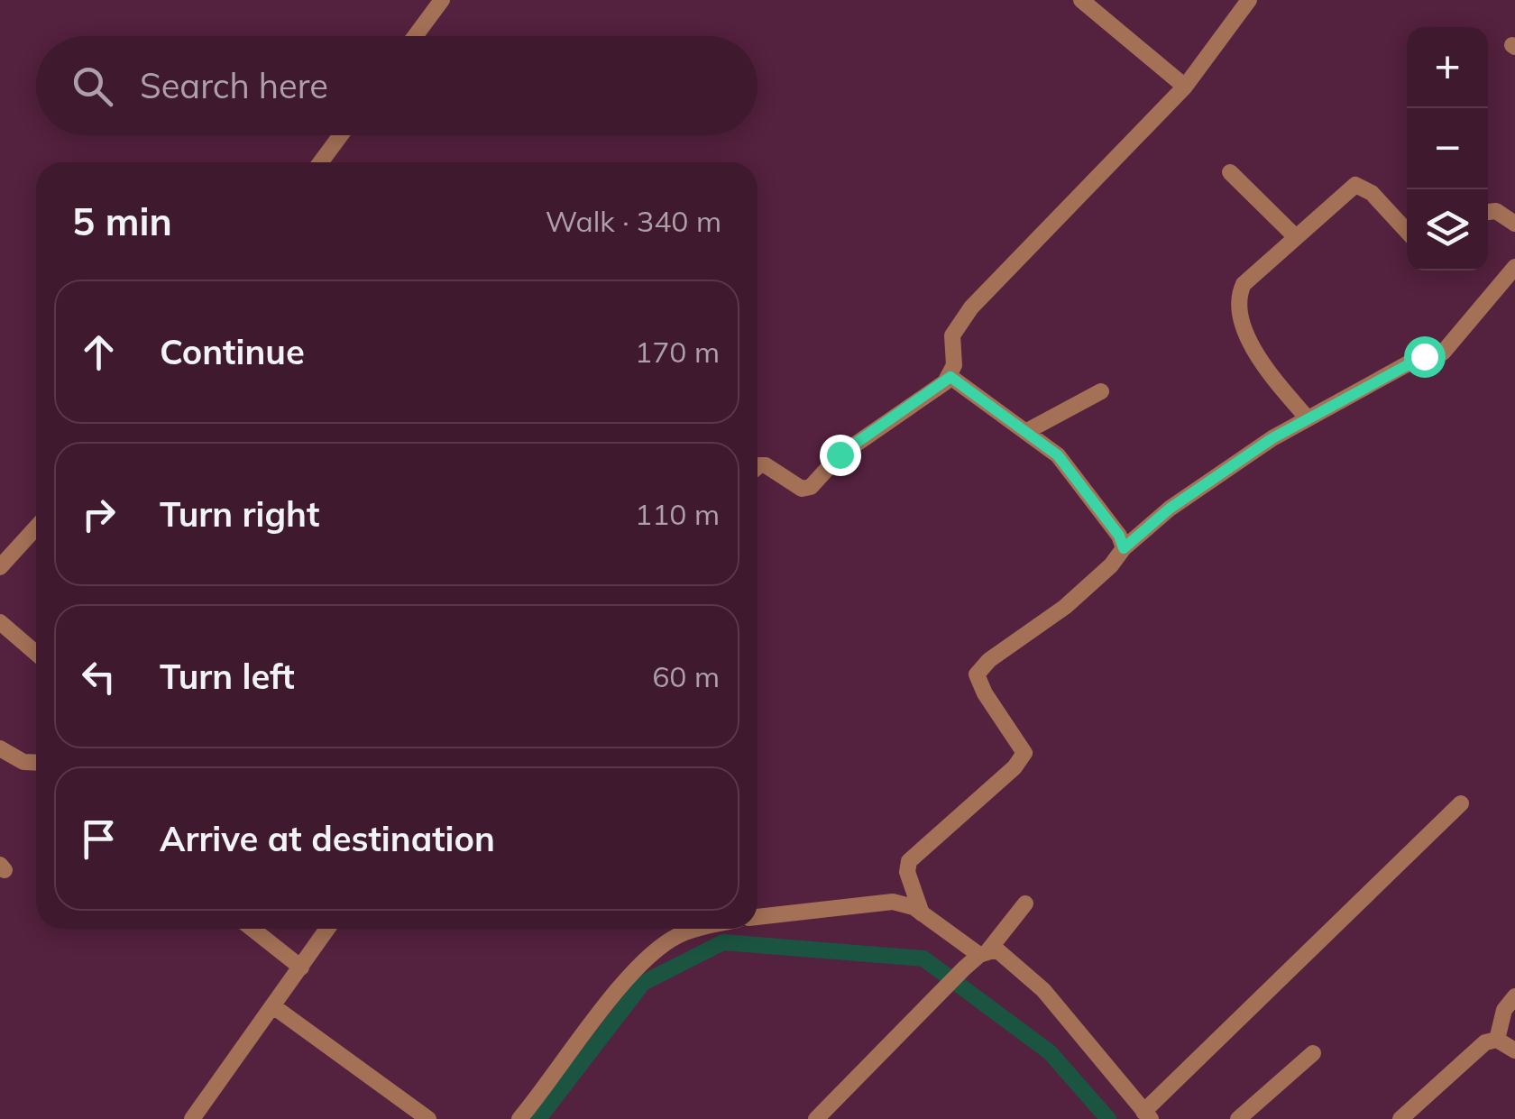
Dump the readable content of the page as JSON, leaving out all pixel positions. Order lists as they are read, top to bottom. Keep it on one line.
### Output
{"page":{"map_buttons":["+","−"],"search":"Search here","heading":["5 min","Walk · 340 m"],"list":[["Continue","170 m"],["Turn right","110 m"],["Turn left","60 m"],"Arrive at destination"]}}
